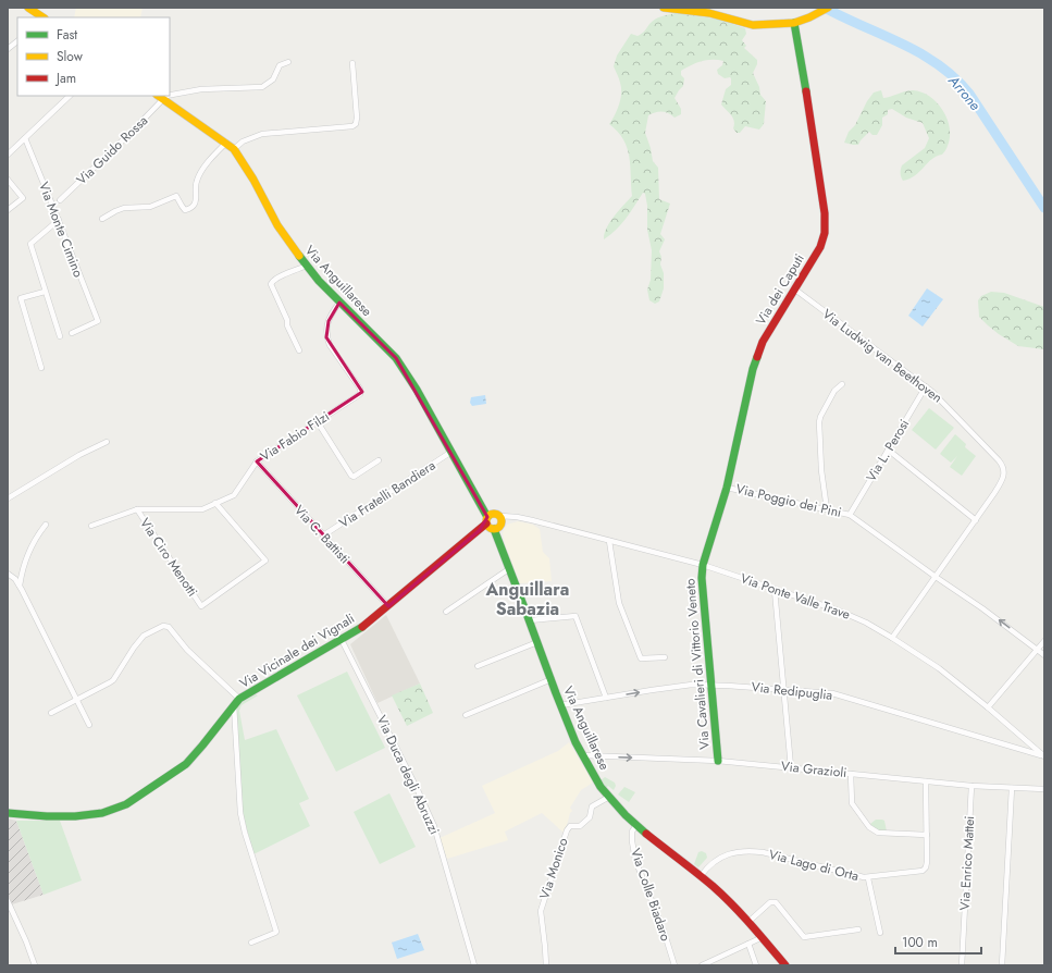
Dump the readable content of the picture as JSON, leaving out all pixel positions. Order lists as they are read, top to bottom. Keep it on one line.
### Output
{"streets":{"street":["Via Guido Rossa","Via Monte Cimino","Via Anguillarese","Via dei Caputi","Via Ludwig van Beethoven","Via Fabio Filzi","Via L. Perosi","Via Fratelli Bandiera","Via Poggio dei Pini","Via C. Battisti","Via Ciro Menotti","Via Ponte Valle Trave","Via Vicinale dei Vignali","Via Cavalieri di Vittorio Veneto","Via Redipuglia","Via Grazioli","Via Duca degli Abruzzi","Via Enrico Mattei","Via Lago di Orta","Via Monico","Via Colle Biadaro"]},"crossings":[["Via Guido Rossa","Via Anguillarese"],["Via Anguillarese","Via Fabio Filzi"],["Via Anguillarese","Via Fratelli Bandiera"],["Via Anguillarese","Via Ponte Valle Trave"],["Via Anguillarese","Via Vicinale dei Vignali"],["Via Anguillarese","Via Redipuglia"],["Via Anguillarese","Via Grazioli"],["Via Anguillarese","Via Lago di Orta"],["Via Anguillarese","Via Monico"],["Via Anguillarese","Via Colle Biadaro"],["Via dei Caputi","Via Ludwig van Beethoven"],["Via dei Caputi","Via Poggio dei Pini"],["Via dei Caputi","Via Ponte Valle Trave"],["Via dei Caputi","Via Cavalieri di Vittorio Veneto"],["Via Ludwig van Beethoven","Via L. Perosi"],["Via Ludwig van Beethoven","Via Poggio dei Pini"],["Via Ludwig van Beethoven","Via Ponte Valle Trave"],["Via Fabio Filzi","Via C. Battisti"],["Via Fabio Filzi","Via Ciro Menotti"],["Via L. Perosi","Via Poggio dei Pini"],["Via Fratelli Bandiera","Via C. Battisti"],["Via C. Battisti","Via Vicinale dei Vignali"],["Via Ponte Valle Trave","Via Vicinale dei Vignali"],["Via Ponte Valle Trave","Via Cavalieri di Vittorio Veneto"],["Via Ponte Valle Trave","Via Redipuglia"],["Via Vicinale dei Vignali","Via Duca degli Abruzzi"],["Via Cavalieri di Vittorio Veneto","Via Redipuglia"],["Via Cavalieri di Vittorio Veneto","Via Grazioli"],["Via Grazioli","Via Enrico Mattei"],["Via Grazioli","Via Lago di Orta"]],"districts":["Anguillara Sabazia"],"water":["Arrone"],"legend":["Fast","Slow","Jam"],"scale_bar":"100 m"}
